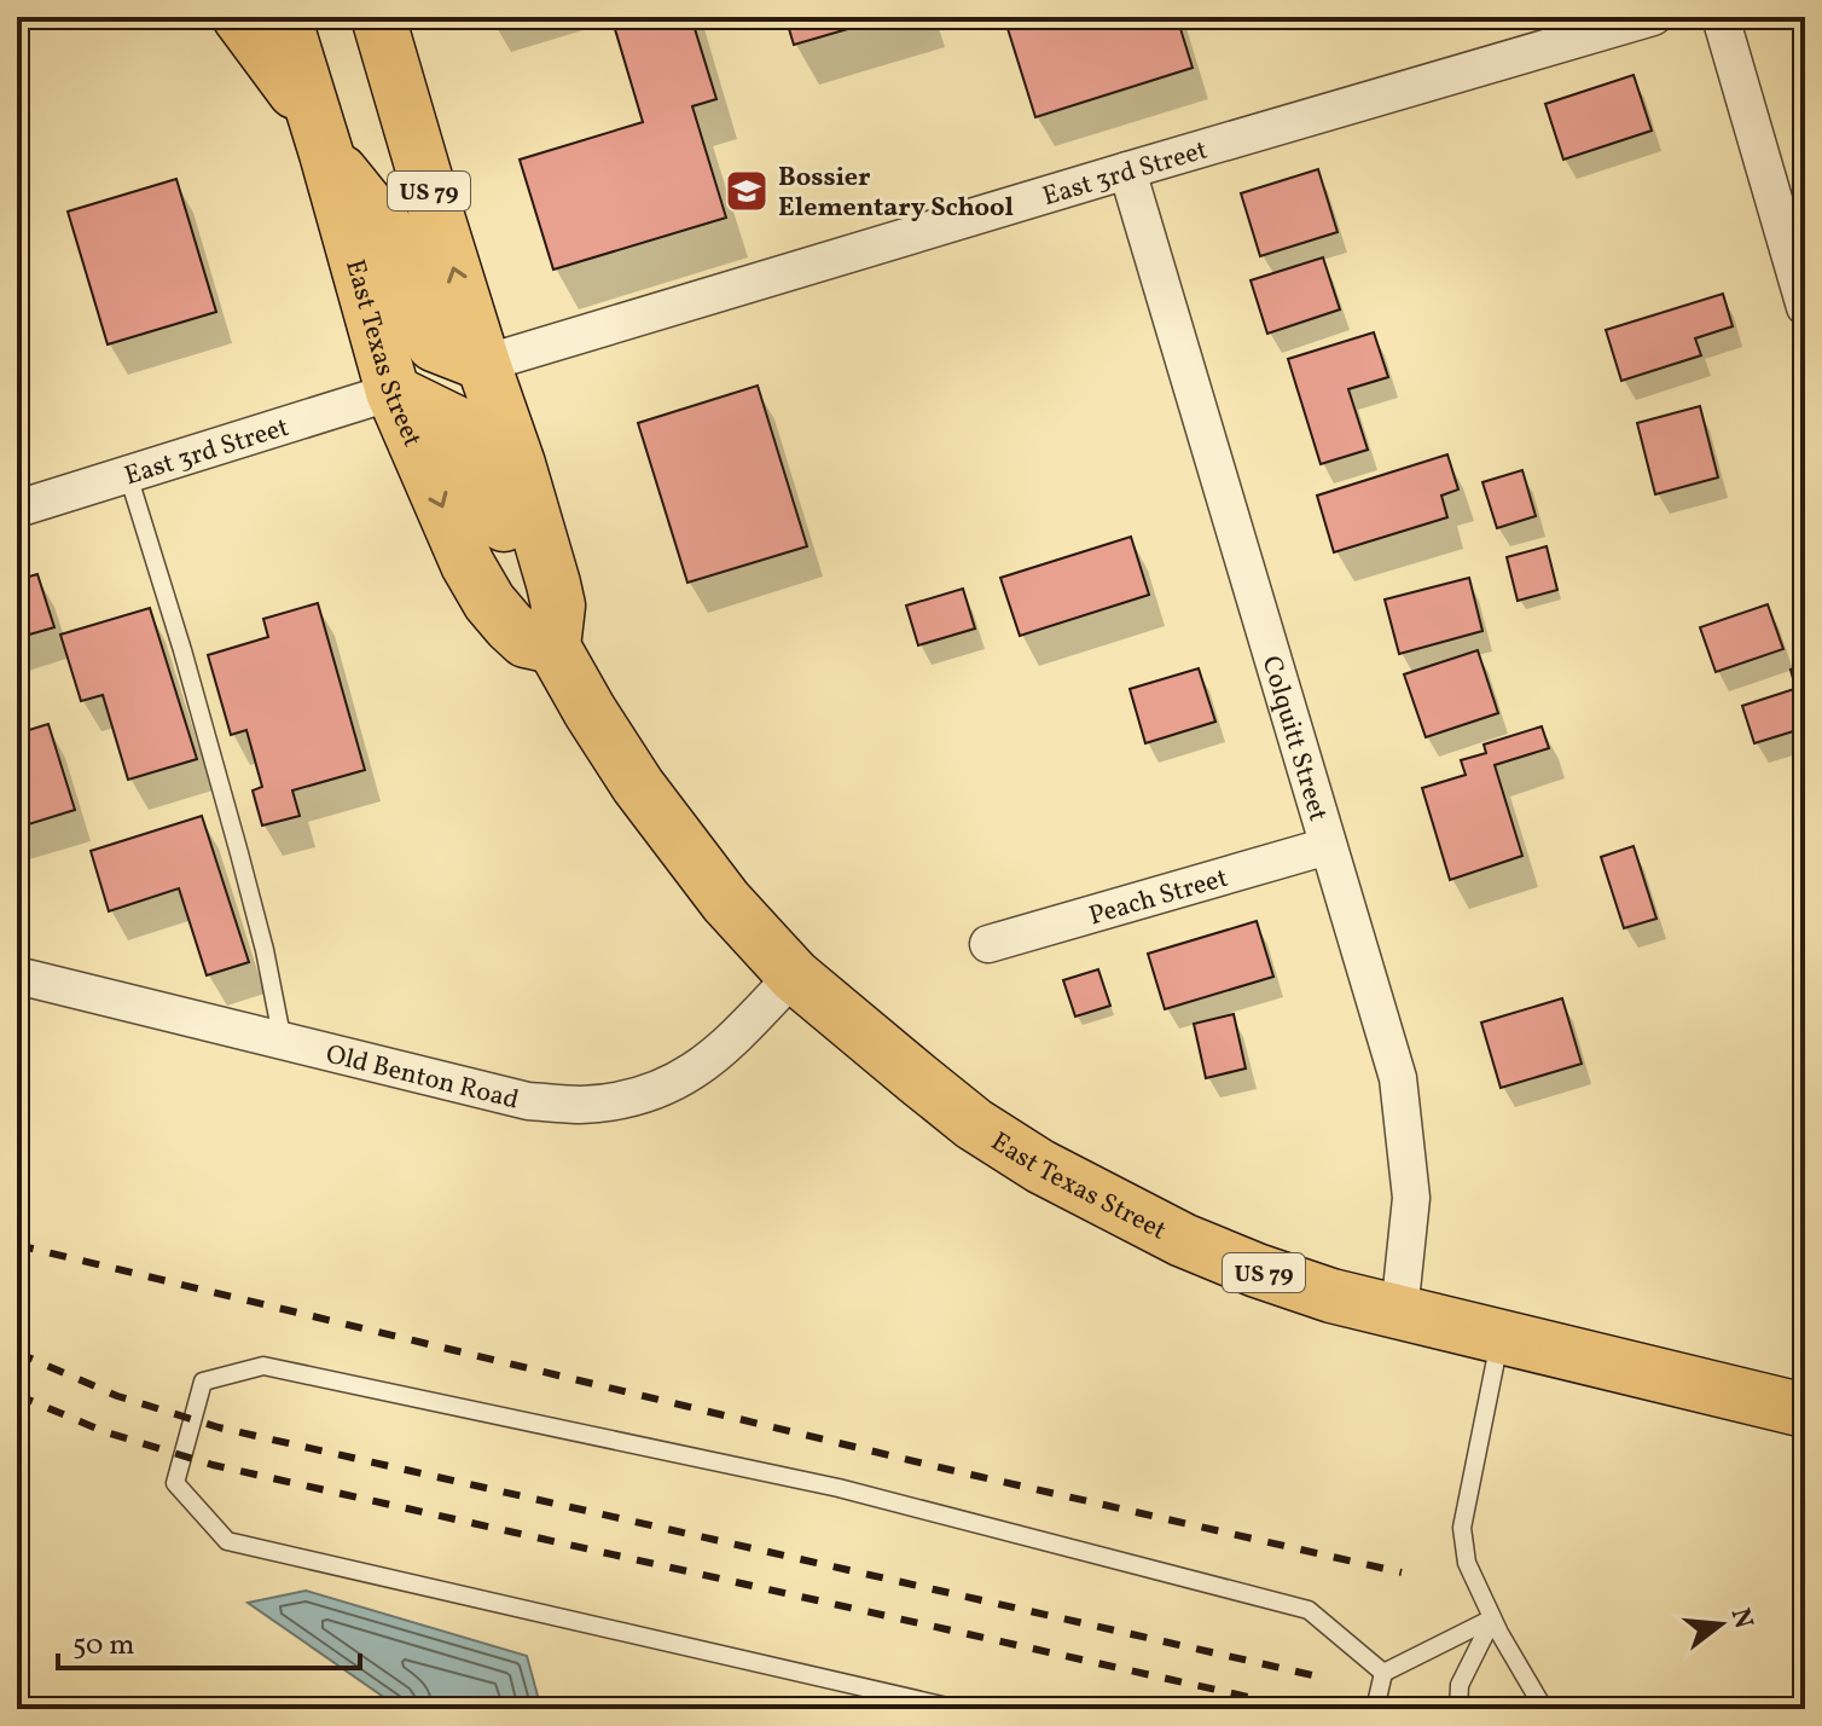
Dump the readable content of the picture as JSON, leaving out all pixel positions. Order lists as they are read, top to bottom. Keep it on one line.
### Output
{"streets":{"main road":["US 79","East Texas Street"],"street":["East 3rd Street","Colquitt Street","Peach Street","Old Benton Road"]},"crossings":[["East 3rd Street","US 79"],["East 3rd Street","East Texas Street"],["East 3rd Street","Colquitt Street"],["US 79","East Texas Street"],["East Texas Street","Colquitt Street"],["East Texas Street","Old Benton Road"],["Colquitt Street","Peach Street"]],"places":{"school or university":["Bossier Elementary School"]},"scale_bar":"50 m","north":"right"}
